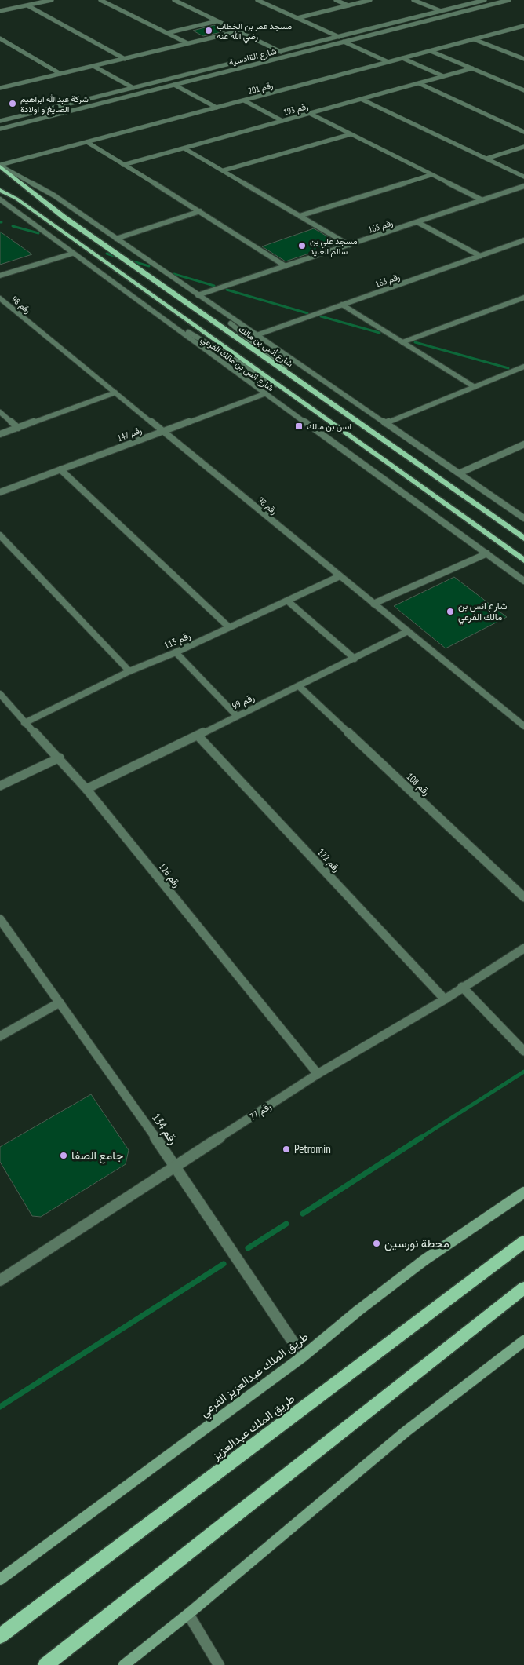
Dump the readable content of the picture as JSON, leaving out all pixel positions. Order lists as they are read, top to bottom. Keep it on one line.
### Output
{"streets":{"main road":["شارع أنس بن مالك","طريق الملك عبدالعزيز الفرعي","طريق الملك عبدالعزيز"],"street":["شارع القادسية","رقم 201","رقم 193","رقم 165","رقم 163","رقم 98","شارع انس بن مالك الفرعي","رقم 147","رقم 113","رقم 99","رقم 108","رقم 122","رقم 126","رقم 77","رقم 134"]},"crossings":[["رقم 201","شارع أنس بن مالك"],["رقم 98","رقم 147"],["رقم 98","رقم 113"],["رقم 98","رقم 99"],["شارع انس بن مالك الفرعي","رقم 147"],["رقم 113","رقم 126"],["رقم 99","رقم 108"],["رقم 99","رقم 122"],["رقم 99","رقم 126"],["رقم 122","رقم 77"],["رقم 126","رقم 77"],["رقم 77","رقم 134"],["رقم 134","طريق الملك عبدالعزيز الفرعي"]],"places":{"other":["مسجد عمر بن الخطاب رضي الله عنه","شركة عبدالله ابراهيم الصايغ و اولادة","مسجد علي بن سالم العايد","شارع انس بن مالك الفرعي","Petromin","جامع الصفا","محطة نورسين"],"transit":["انس بن مالك"]}}
